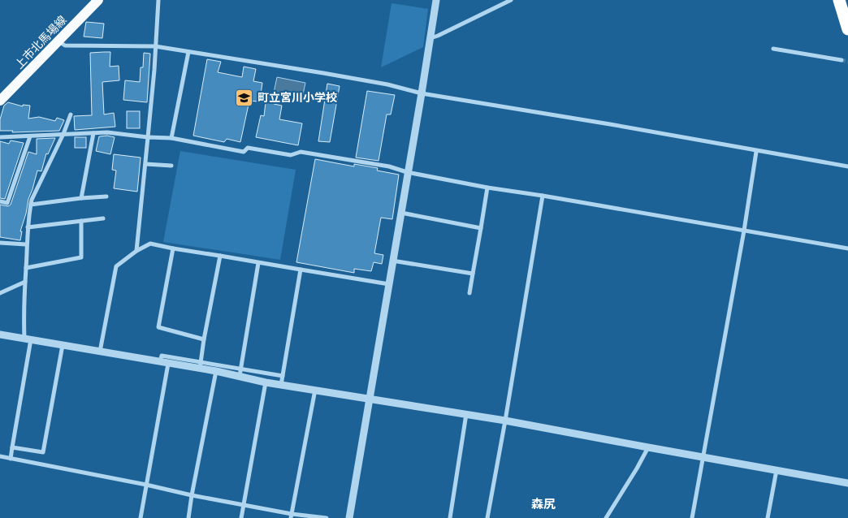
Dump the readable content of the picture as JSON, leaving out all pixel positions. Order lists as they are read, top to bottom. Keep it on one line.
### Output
{"streets":{"main road":["上市北馬場線"]},"districts":["森尻"],"places":{"school or university":["町立宮川小学校"]}}
